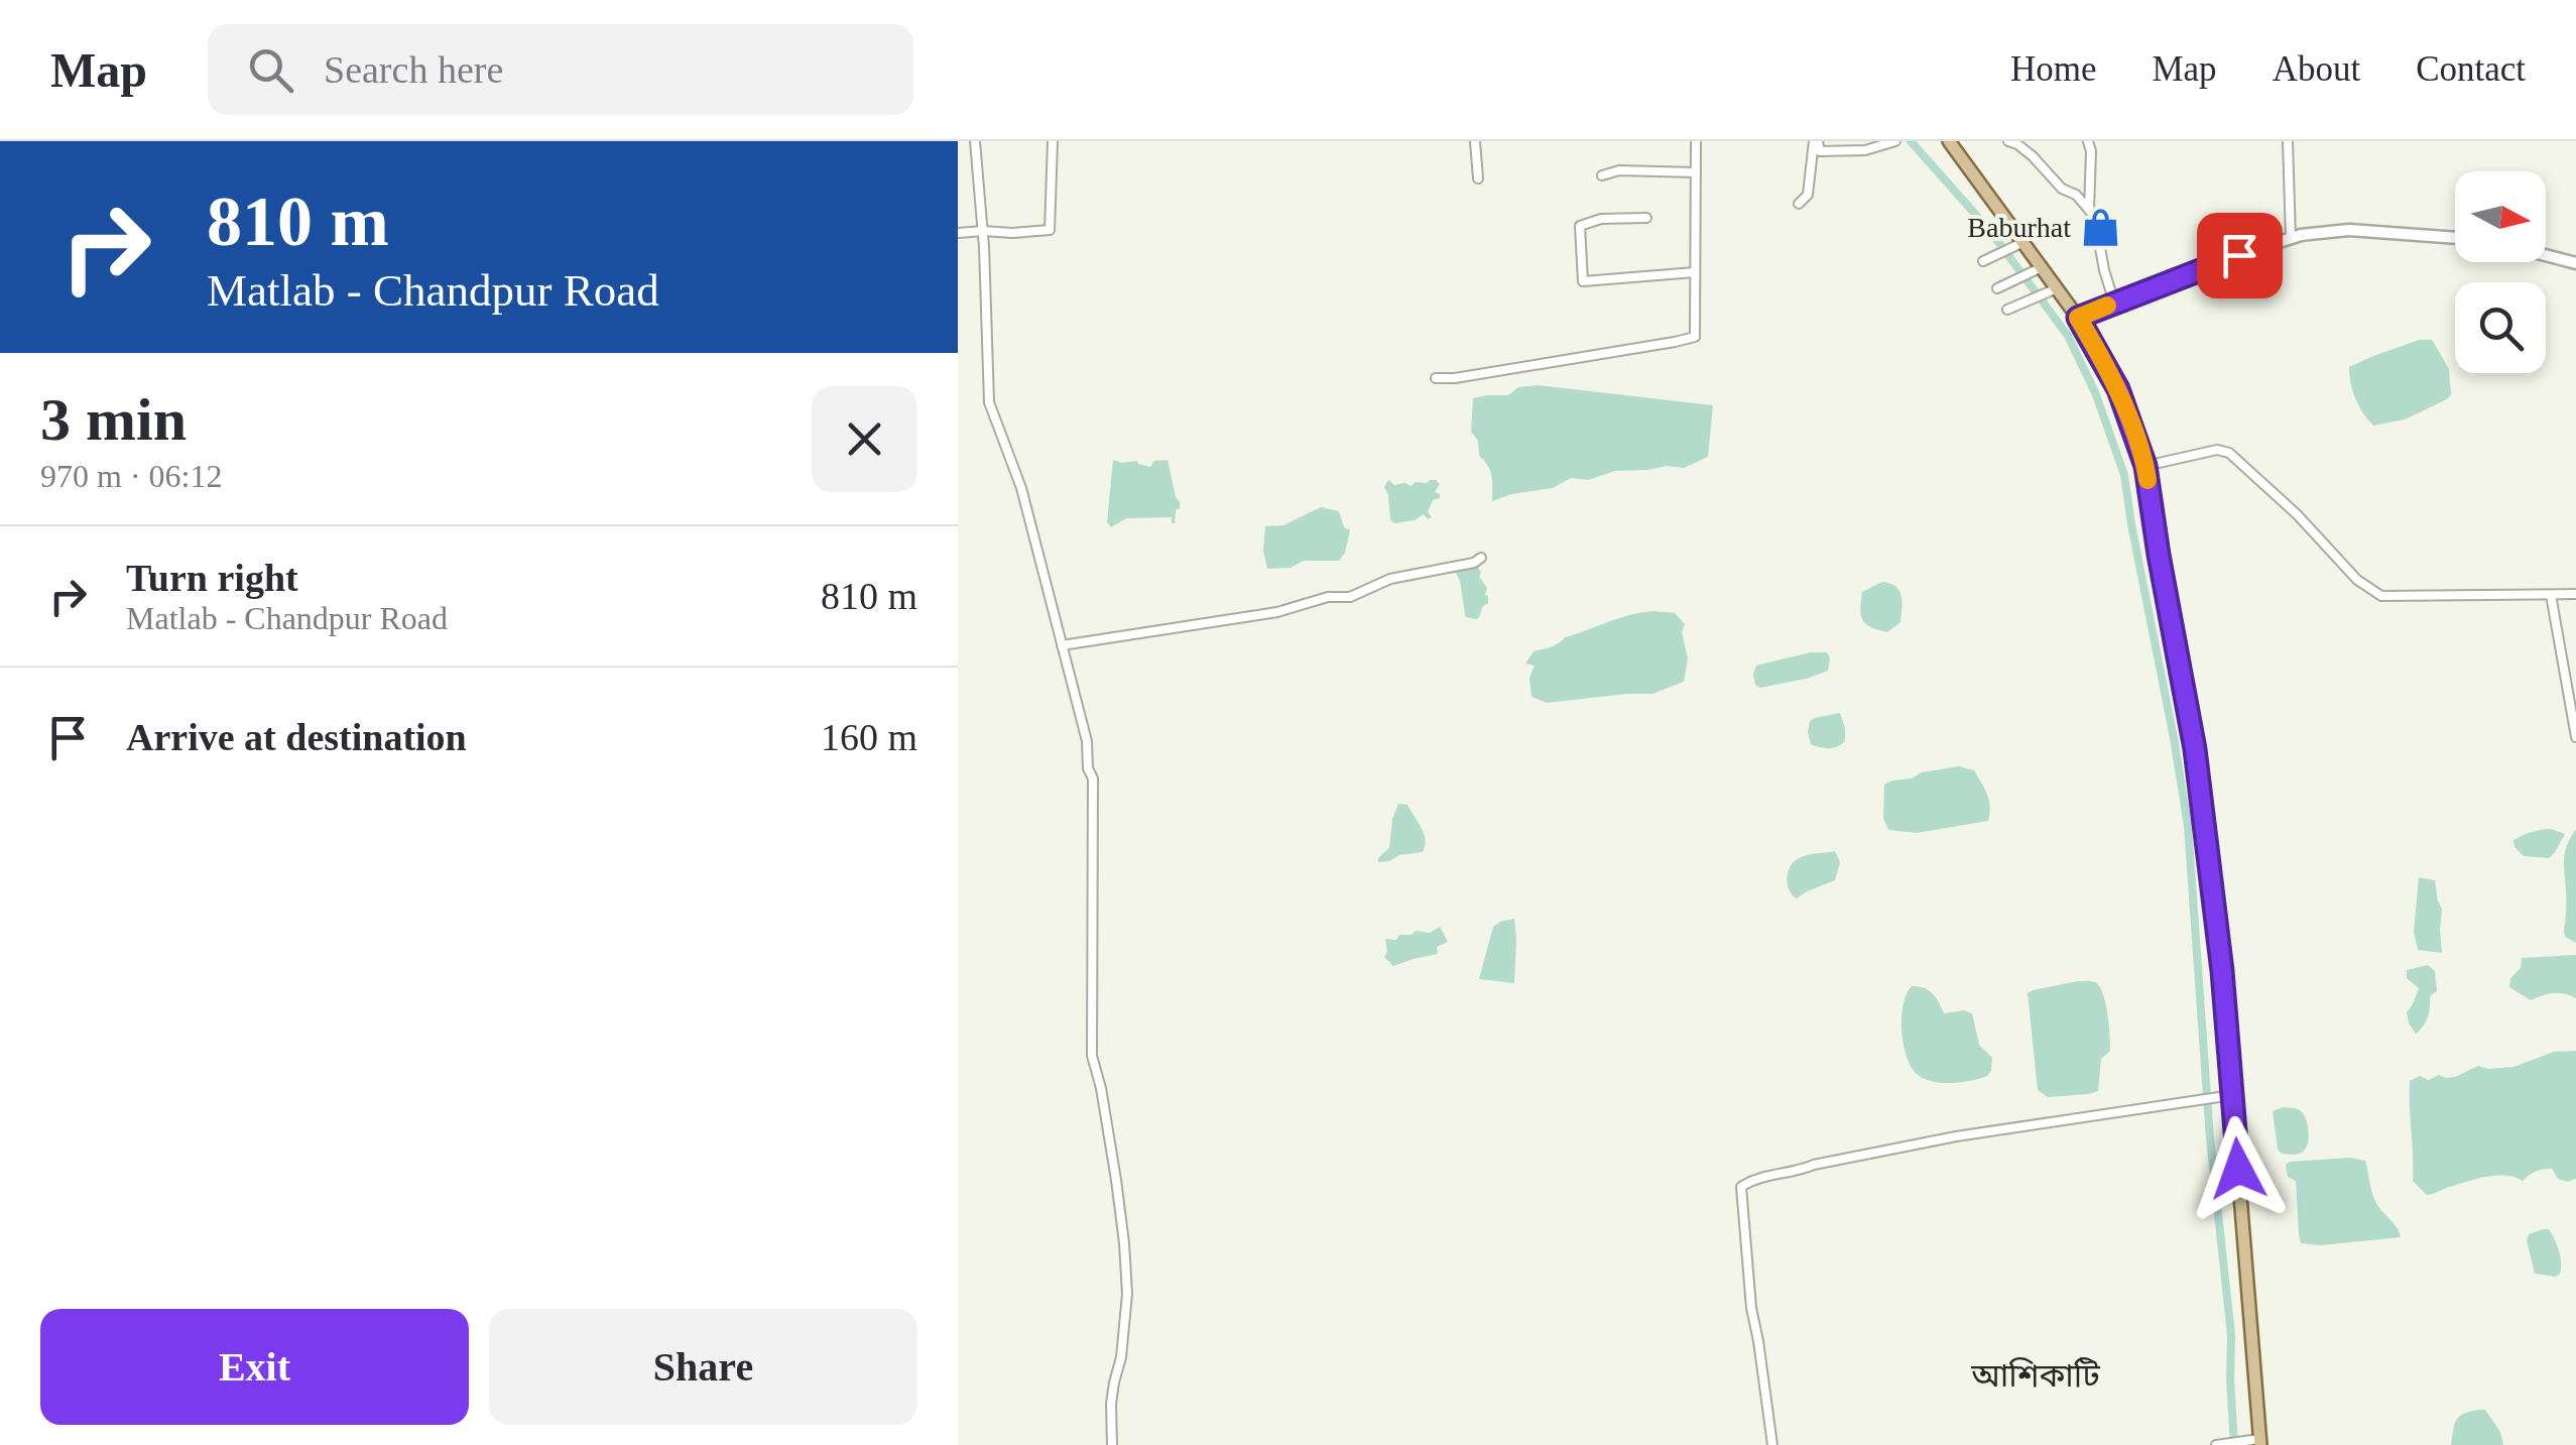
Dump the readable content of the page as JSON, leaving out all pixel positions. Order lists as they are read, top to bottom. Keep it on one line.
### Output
{"districts":["আশিকাটি"],"places":{"shop":["Baburhat"]},"north":"right","page":{"header":"Map","search":"Search here","nav":["Home","Map","About","Contact"],"turn":["810 m","Matlab - Chandpur Road"],"heading":["3 min","970 m · 06:12"],"list":[{"name":"Turn right","note":"Matlab - Chandpur Road","value":"810 m"},{"name":"Arrive at destination","value":"160 m"}],"buttons":["Exit","Share"]}}
